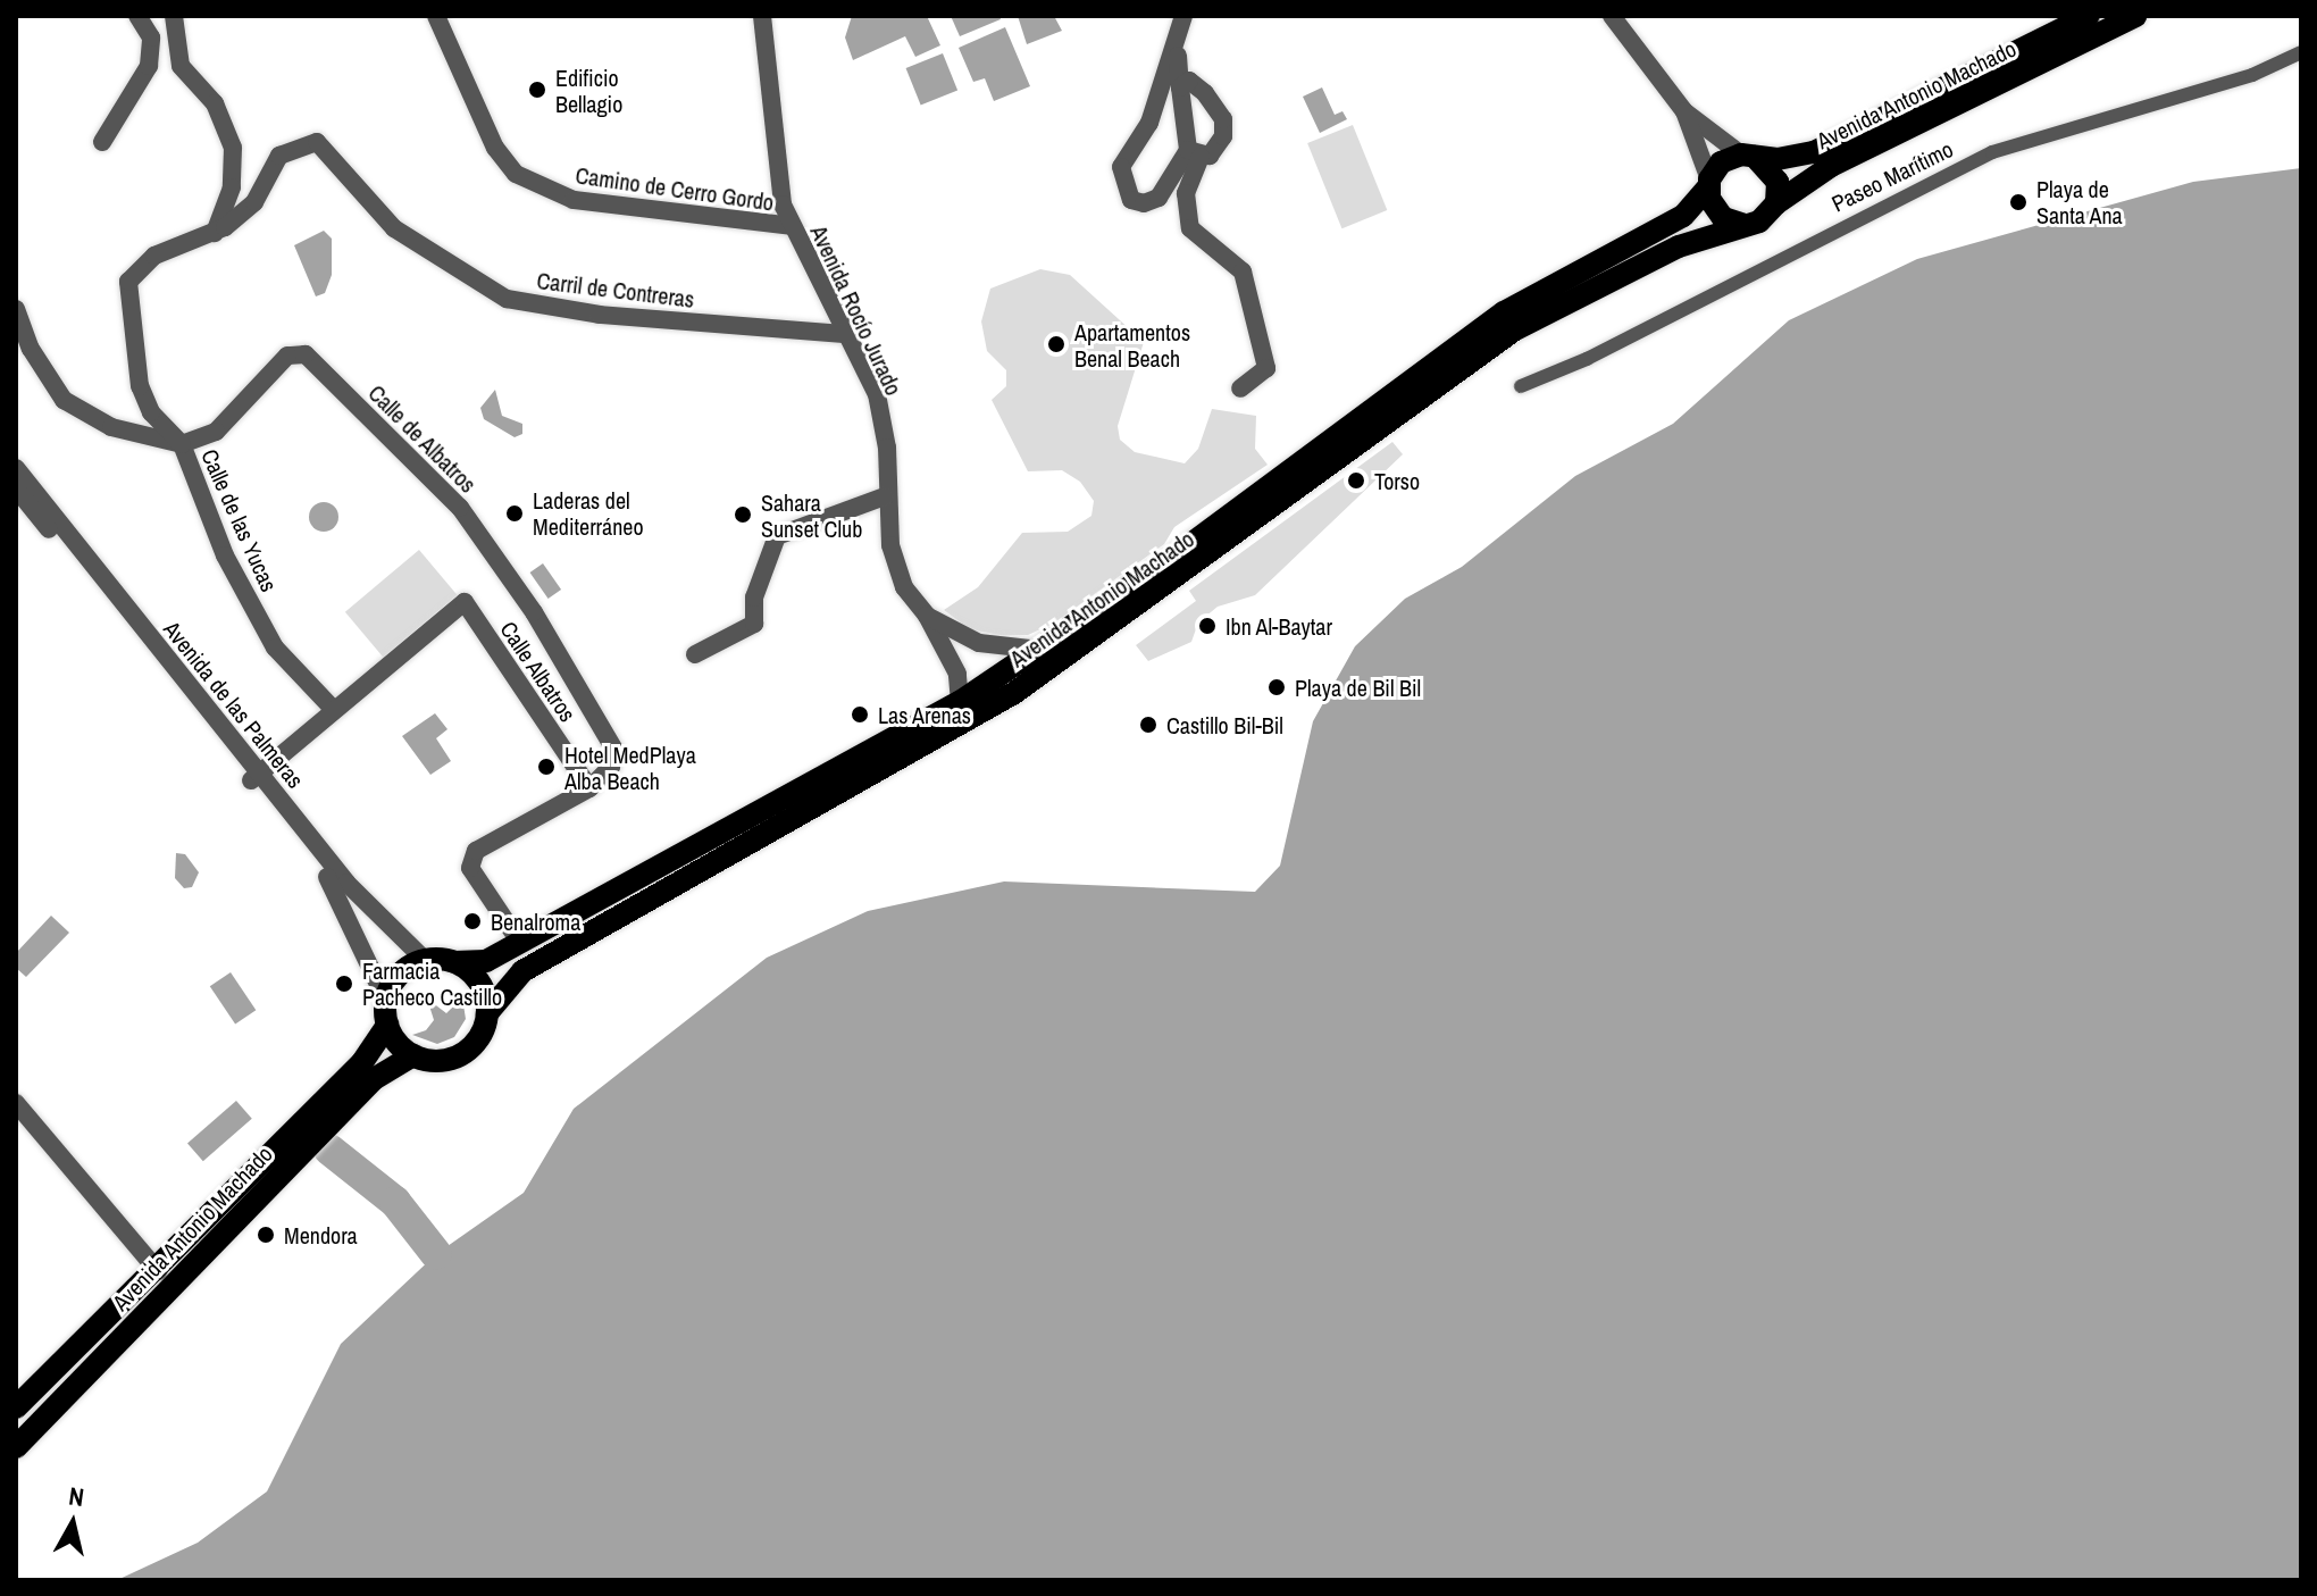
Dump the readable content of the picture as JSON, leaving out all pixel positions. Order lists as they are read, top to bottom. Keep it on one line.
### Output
{"streets":{"main road":["Avenida Antonio Machado"],"street":["Paseo Marítimo","Camino de Cerro Gordo","Carril de Contreras","Avenida Rocío Jurado","Calle de Albatros","Calle de las Yucas","Calle Albatros","Avenida de las Palmeras"]},"crossings":[["Avenida Antonio Machado","Avenida Rocío Jurado"],["Avenida Antonio Machado","Avenida de las Palmeras"],["Camino de Cerro Gordo","Avenida Rocío Jurado"],["Carril de Contreras","Avenida Rocío Jurado"],["Carril de Contreras","Calle de Albatros"],["Carril de Contreras","Calle de las Yucas"],["Calle de Albatros","Calle de las Yucas"],["Calle de Albatros","Calle Albatros"],["Calle de las Yucas","Calle Albatros"],["Calle Albatros","Avenida de las Palmeras"]],"places":["Edificio Bellagio","Playa de Santa Ana","Apartamentos Benal Beach","Torso","Laderas del Mediterráneo","Sahara Sunset Club","Ibn Al-Baytar","Playa de Bil Bil","Las Arenas","Castillo Bil-Bil","Hotel MedPlaya Alba Beach","Benalroma","Farmacia Pacheco Castillo","Mendora"],"north":"top"}
